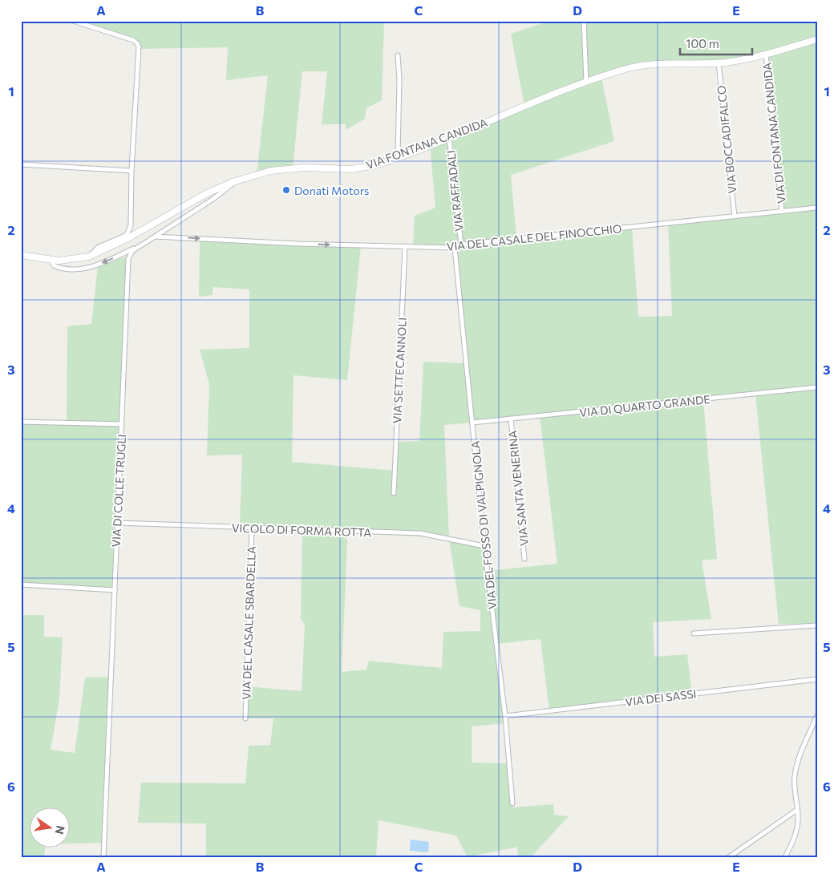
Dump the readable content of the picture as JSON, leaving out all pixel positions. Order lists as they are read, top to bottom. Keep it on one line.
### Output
{"streets":{"main road":["VIA FONTANA CANDIDA"],"street":["VIA DI FONTANA CANDIDA","VIA BOCCADIFALCO","VIA RAFFADALI","VIA DEL CASALE DEL FINOCCHIO","VIA SETTECANNOLI","VIA DI QUARTO GRANDE","VIA SANTA VENERINA","VIA DI COLLE TRUGLI","VIA DEL FOSSO DI VALPIGNOLA","VICOLO DI FORMA ROTTA","VIA DEL CASALE SBARDELLA","VIA DEI SASSI"]},"crossings":[["VIA DI FONTANA CANDIDA","VIA FONTANA CANDIDA"],["VIA DI FONTANA CANDIDA","VIA DEL CASALE DEL FINOCCHIO"],["VIA BOCCADIFALCO","VIA FONTANA CANDIDA"],["VIA BOCCADIFALCO","VIA DEL CASALE DEL FINOCCHIO"],["VIA FONTANA CANDIDA","VIA RAFFADALI"],["VIA FONTANA CANDIDA","VIA DI COLLE TRUGLI"],["VIA RAFFADALI","VIA DEL CASALE DEL FINOCCHIO"],["VIA DEL CASALE DEL FINOCCHIO","VIA SETTECANNOLI"],["VIA DEL CASALE DEL FINOCCHIO","VIA DI COLLE TRUGLI"],["VIA DEL CASALE DEL FINOCCHIO","VIA DEL FOSSO DI VALPIGNOLA"],["VIA DI QUARTO GRANDE","VIA SANTA VENERINA"],["VIA DI QUARTO GRANDE","VIA DEL FOSSO DI VALPIGNOLA"],["VIA DI COLLE TRUGLI","VICOLO DI FORMA ROTTA"],["VIA DEL FOSSO DI VALPIGNOLA","VICOLO DI FORMA ROTTA"],["VIA DEL FOSSO DI VALPIGNOLA","VIA DEI SASSI"],["VICOLO DI FORMA ROTTA","VIA DEL CASALE SBARDELLA"]],"one_way":["VIA DEL CASALE DEL FINOCCHIO"],"places":["Donati Motors"],"scale_bar":"100 m","north":"right","grid":{"columns":["A","B","C","D","E"],"rows":["1","2","3","4","5","6"]}}
